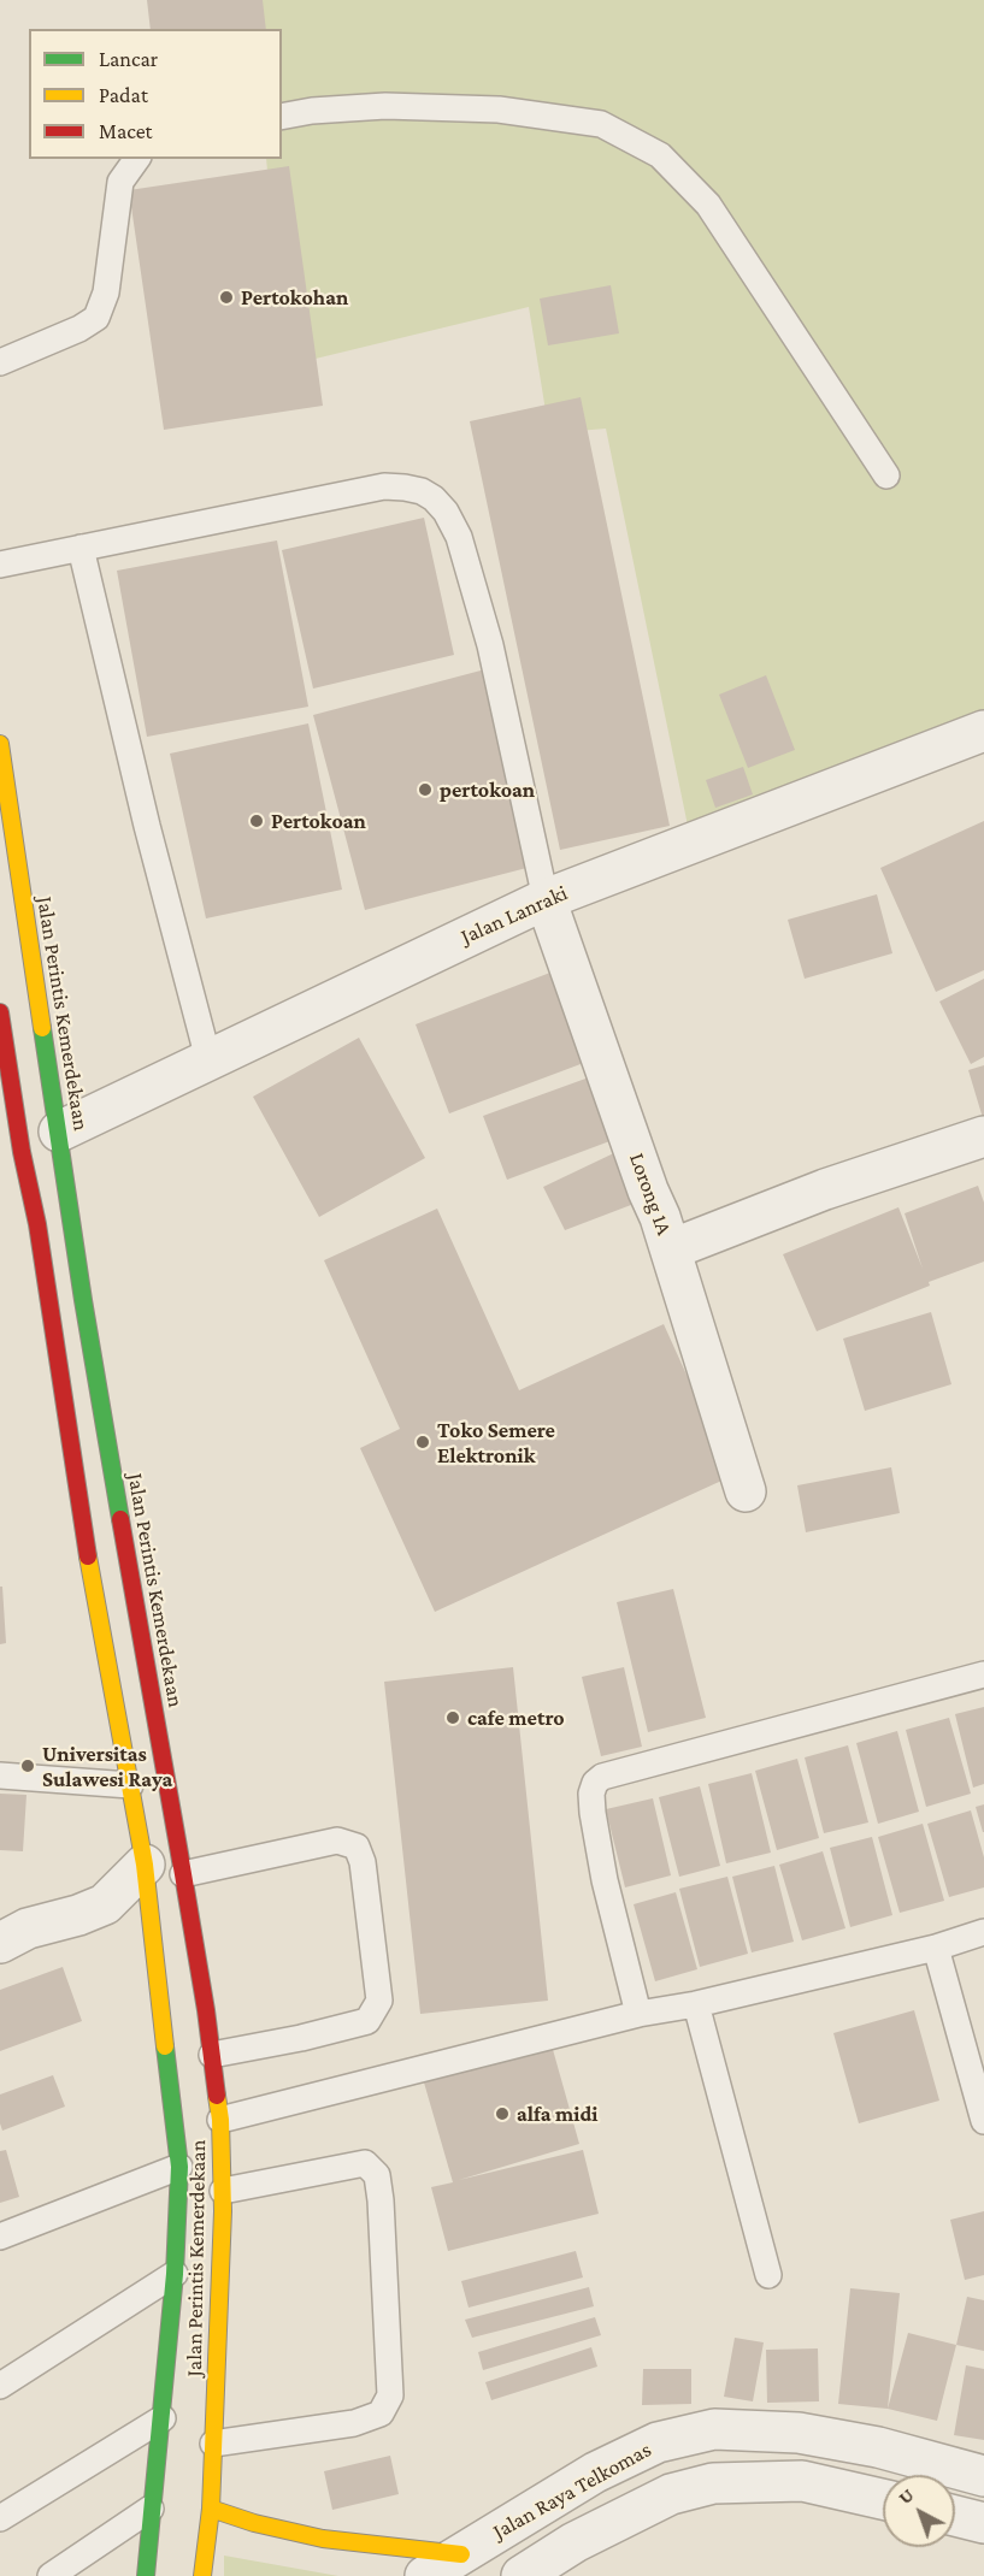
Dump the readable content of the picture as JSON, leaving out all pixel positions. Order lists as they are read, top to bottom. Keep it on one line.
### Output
{"streets":{"highway":["Jalan Perintis Kemerdekaan"],"street":["Jalan Lanraki","Lorong 1A","Jalan Raya Telkomas"]},"crossings":[["Jalan Lanraki","Jalan Perintis Kemerdekaan"],["Jalan Lanraki","Lorong 1A"]],"places":["Pertokohan","pertokoan","Pertokoan","Toko Semere Elektronik","cafe metro","Universitas Sulawesi Raya","alfa midi"],"legend":["Lancar","Padat","Macet"],"north":"top left"}
